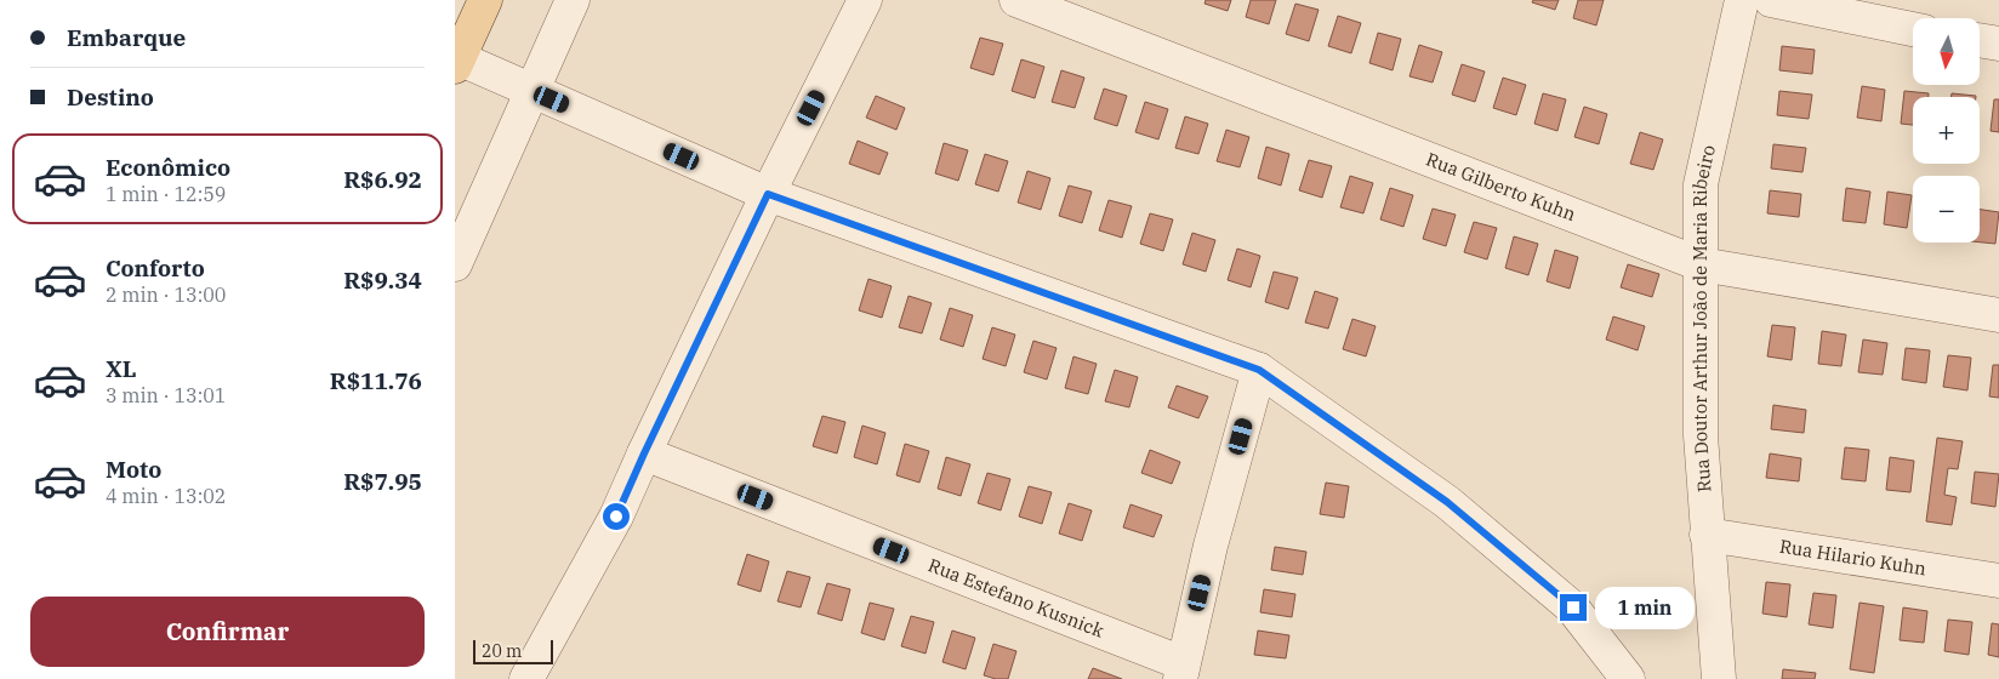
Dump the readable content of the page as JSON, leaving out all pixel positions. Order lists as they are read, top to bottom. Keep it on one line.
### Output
{"streets":{"street":["Rua Gilberto Kuhn","Rua Doutor Arthur João de Maria Ribeiro","Rua Hilario Kuhn","Rua Estefano Kusnick"]},"crossings":[["Rua Gilberto Kuhn","Rua Doutor Arthur João de Maria Ribeiro"],["Rua Doutor Arthur João de Maria Ribeiro","Rua Hilario Kuhn"]],"scale_bar":"20 m","north":"bottom","page":{"banner":["Embarque","Destino"],"map_buttons":["+","−"],"list":[{"name":"Econômico","note":"1 min · 12:59","value":"R$6.92"},{"name":"Conforto","note":"2 min · 13:00","value":"R$9.34"},{"name":"XL","note":"3 min · 13:01","value":"R$11.76"},{"name":"Moto","note":"4 min · 13:02","value":"R$7.95"}],"buttons":"Confirmar","bubble":"1 min","scale":"20 m"}}
